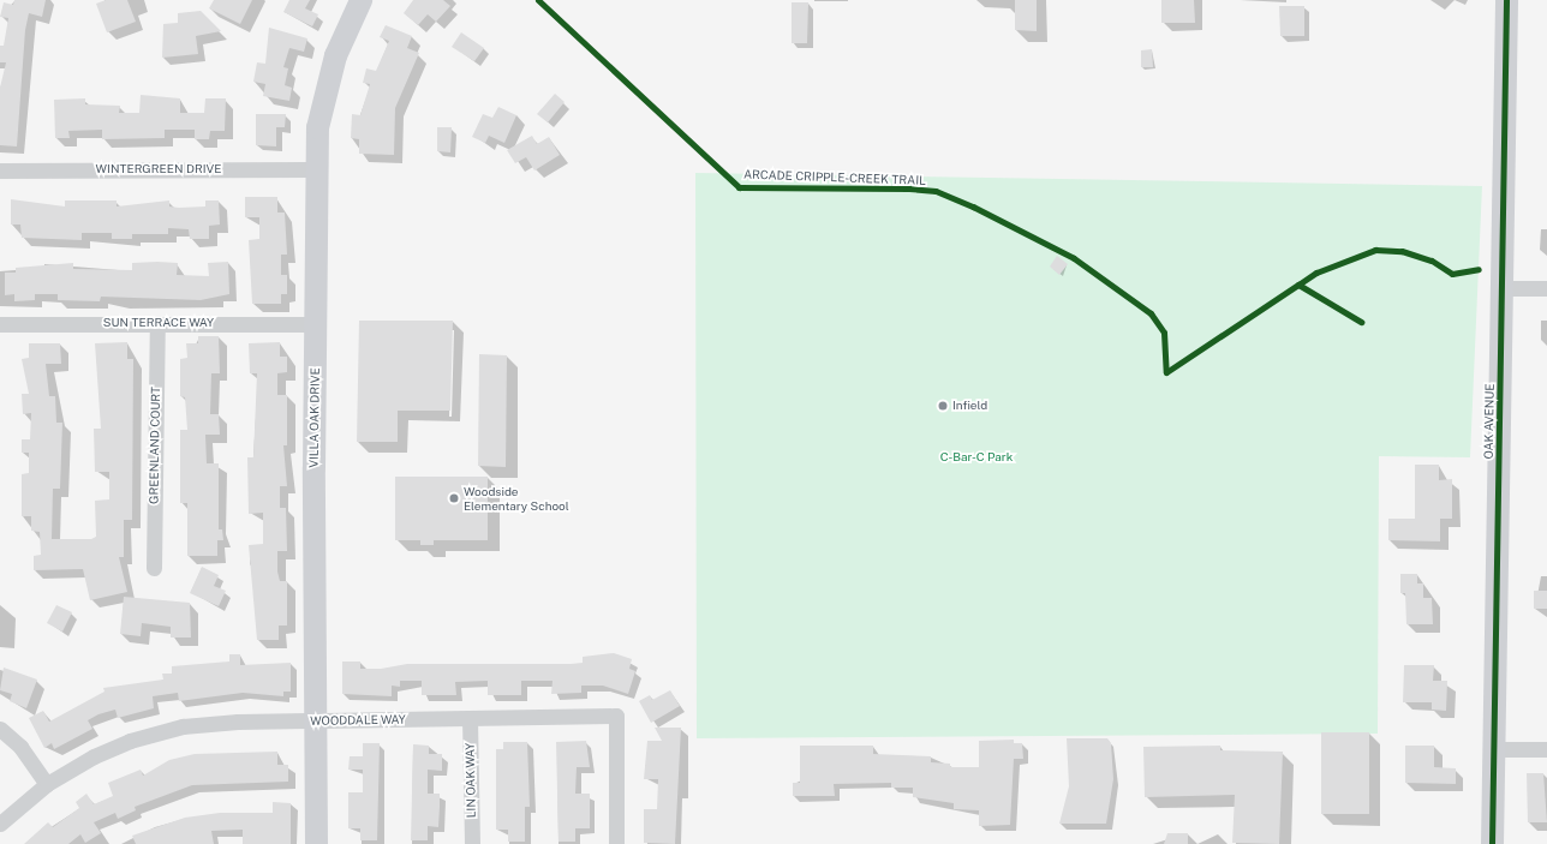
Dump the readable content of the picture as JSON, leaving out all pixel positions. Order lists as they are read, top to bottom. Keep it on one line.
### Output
{"streets":{"street":["WINTERGREEN DRIVE","SUN TERRACE WAY","VILLA OAK DRIVE","OAK AVENUE","GREENLAND COURT","WOODDALE WAY","LIN OAK WAY"],"cycle path":["ARCADE CRIPPLE-CREEK TRAIL"]},"crossings":[["WINTERGREEN DRIVE","VILLA OAK DRIVE"],["SUN TERRACE WAY","VILLA OAK DRIVE"],["SUN TERRACE WAY","GREENLAND COURT"],["VILLA OAK DRIVE","WOODDALE WAY"],["WOODDALE WAY","LIN OAK WAY"]],"parks":["C-Bar-C Park"],"places":["Infield","Woodside Elementary School"]}
